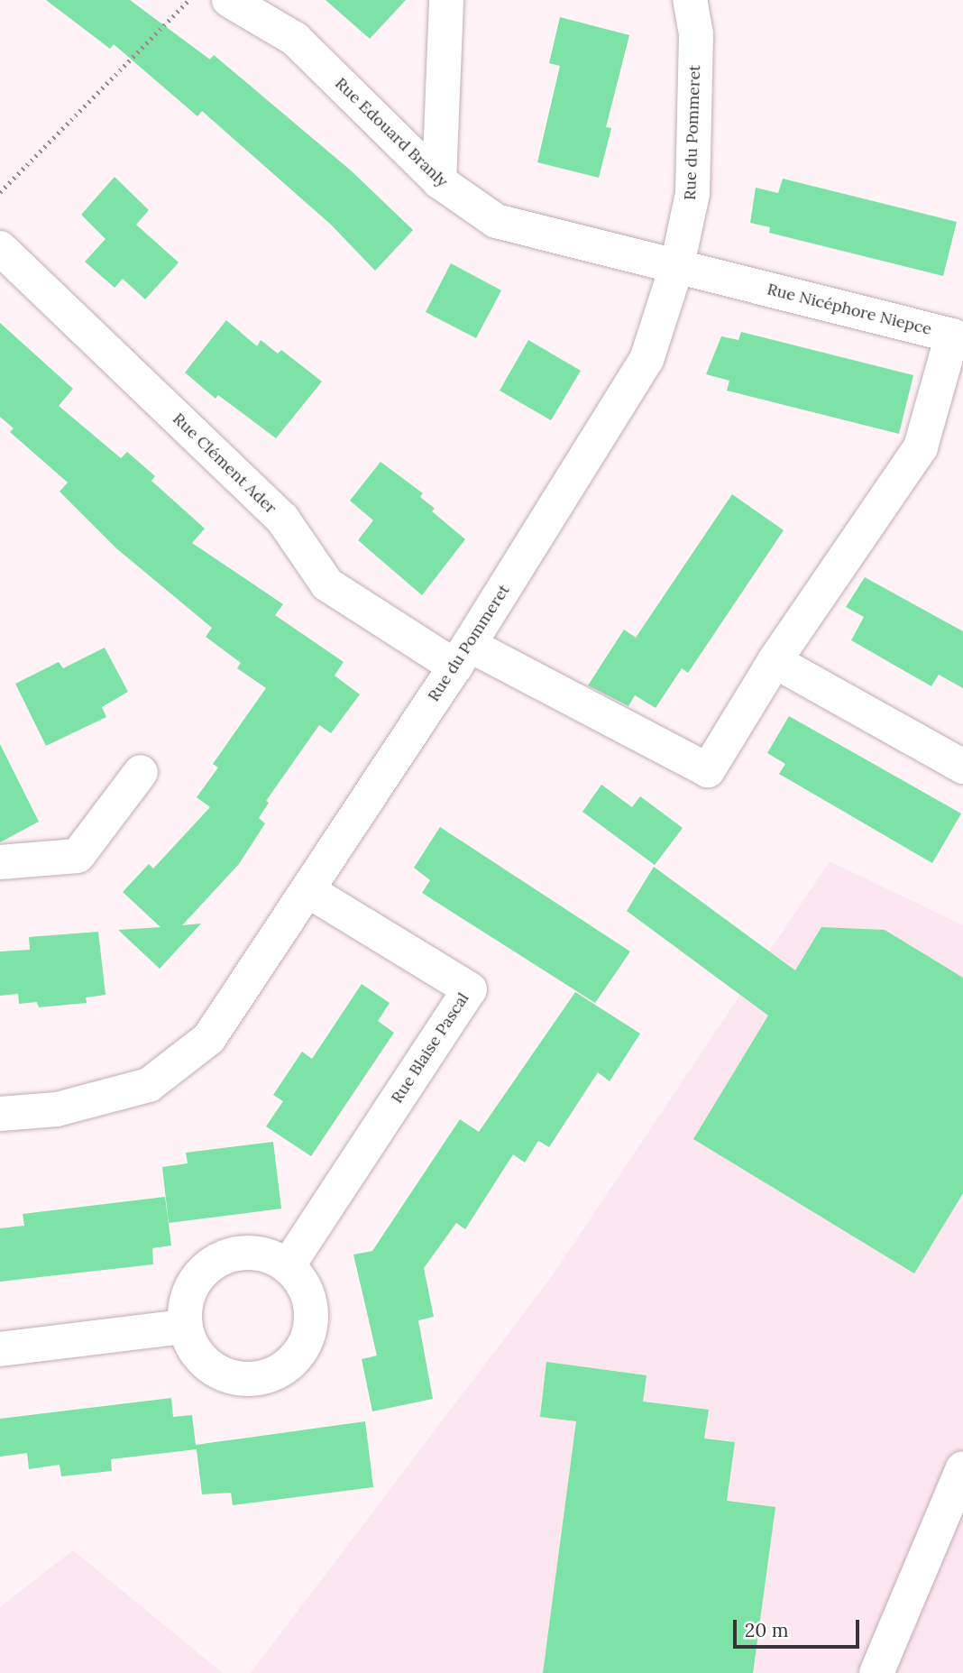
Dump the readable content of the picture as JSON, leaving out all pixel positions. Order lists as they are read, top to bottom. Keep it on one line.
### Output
{"streets":{"street":["Rue Edouard Branly","Rue du Pommeret","Rue Nicéphore Niepce","Rue Clément Ader","Rue Blaise Pascal"]},"crossings":[["Rue Edouard Branly","Rue du Pommeret"],["Rue Edouard Branly","Rue Nicéphore Niepce"],["Rue du Pommeret","Rue Nicéphore Niepce"],["Rue du Pommeret","Rue Clément Ader"],["Rue du Pommeret","Rue Blaise Pascal"],["Rue Nicéphore Niepce","Rue Clément Ader"]],"scale_bar":"20 m"}
